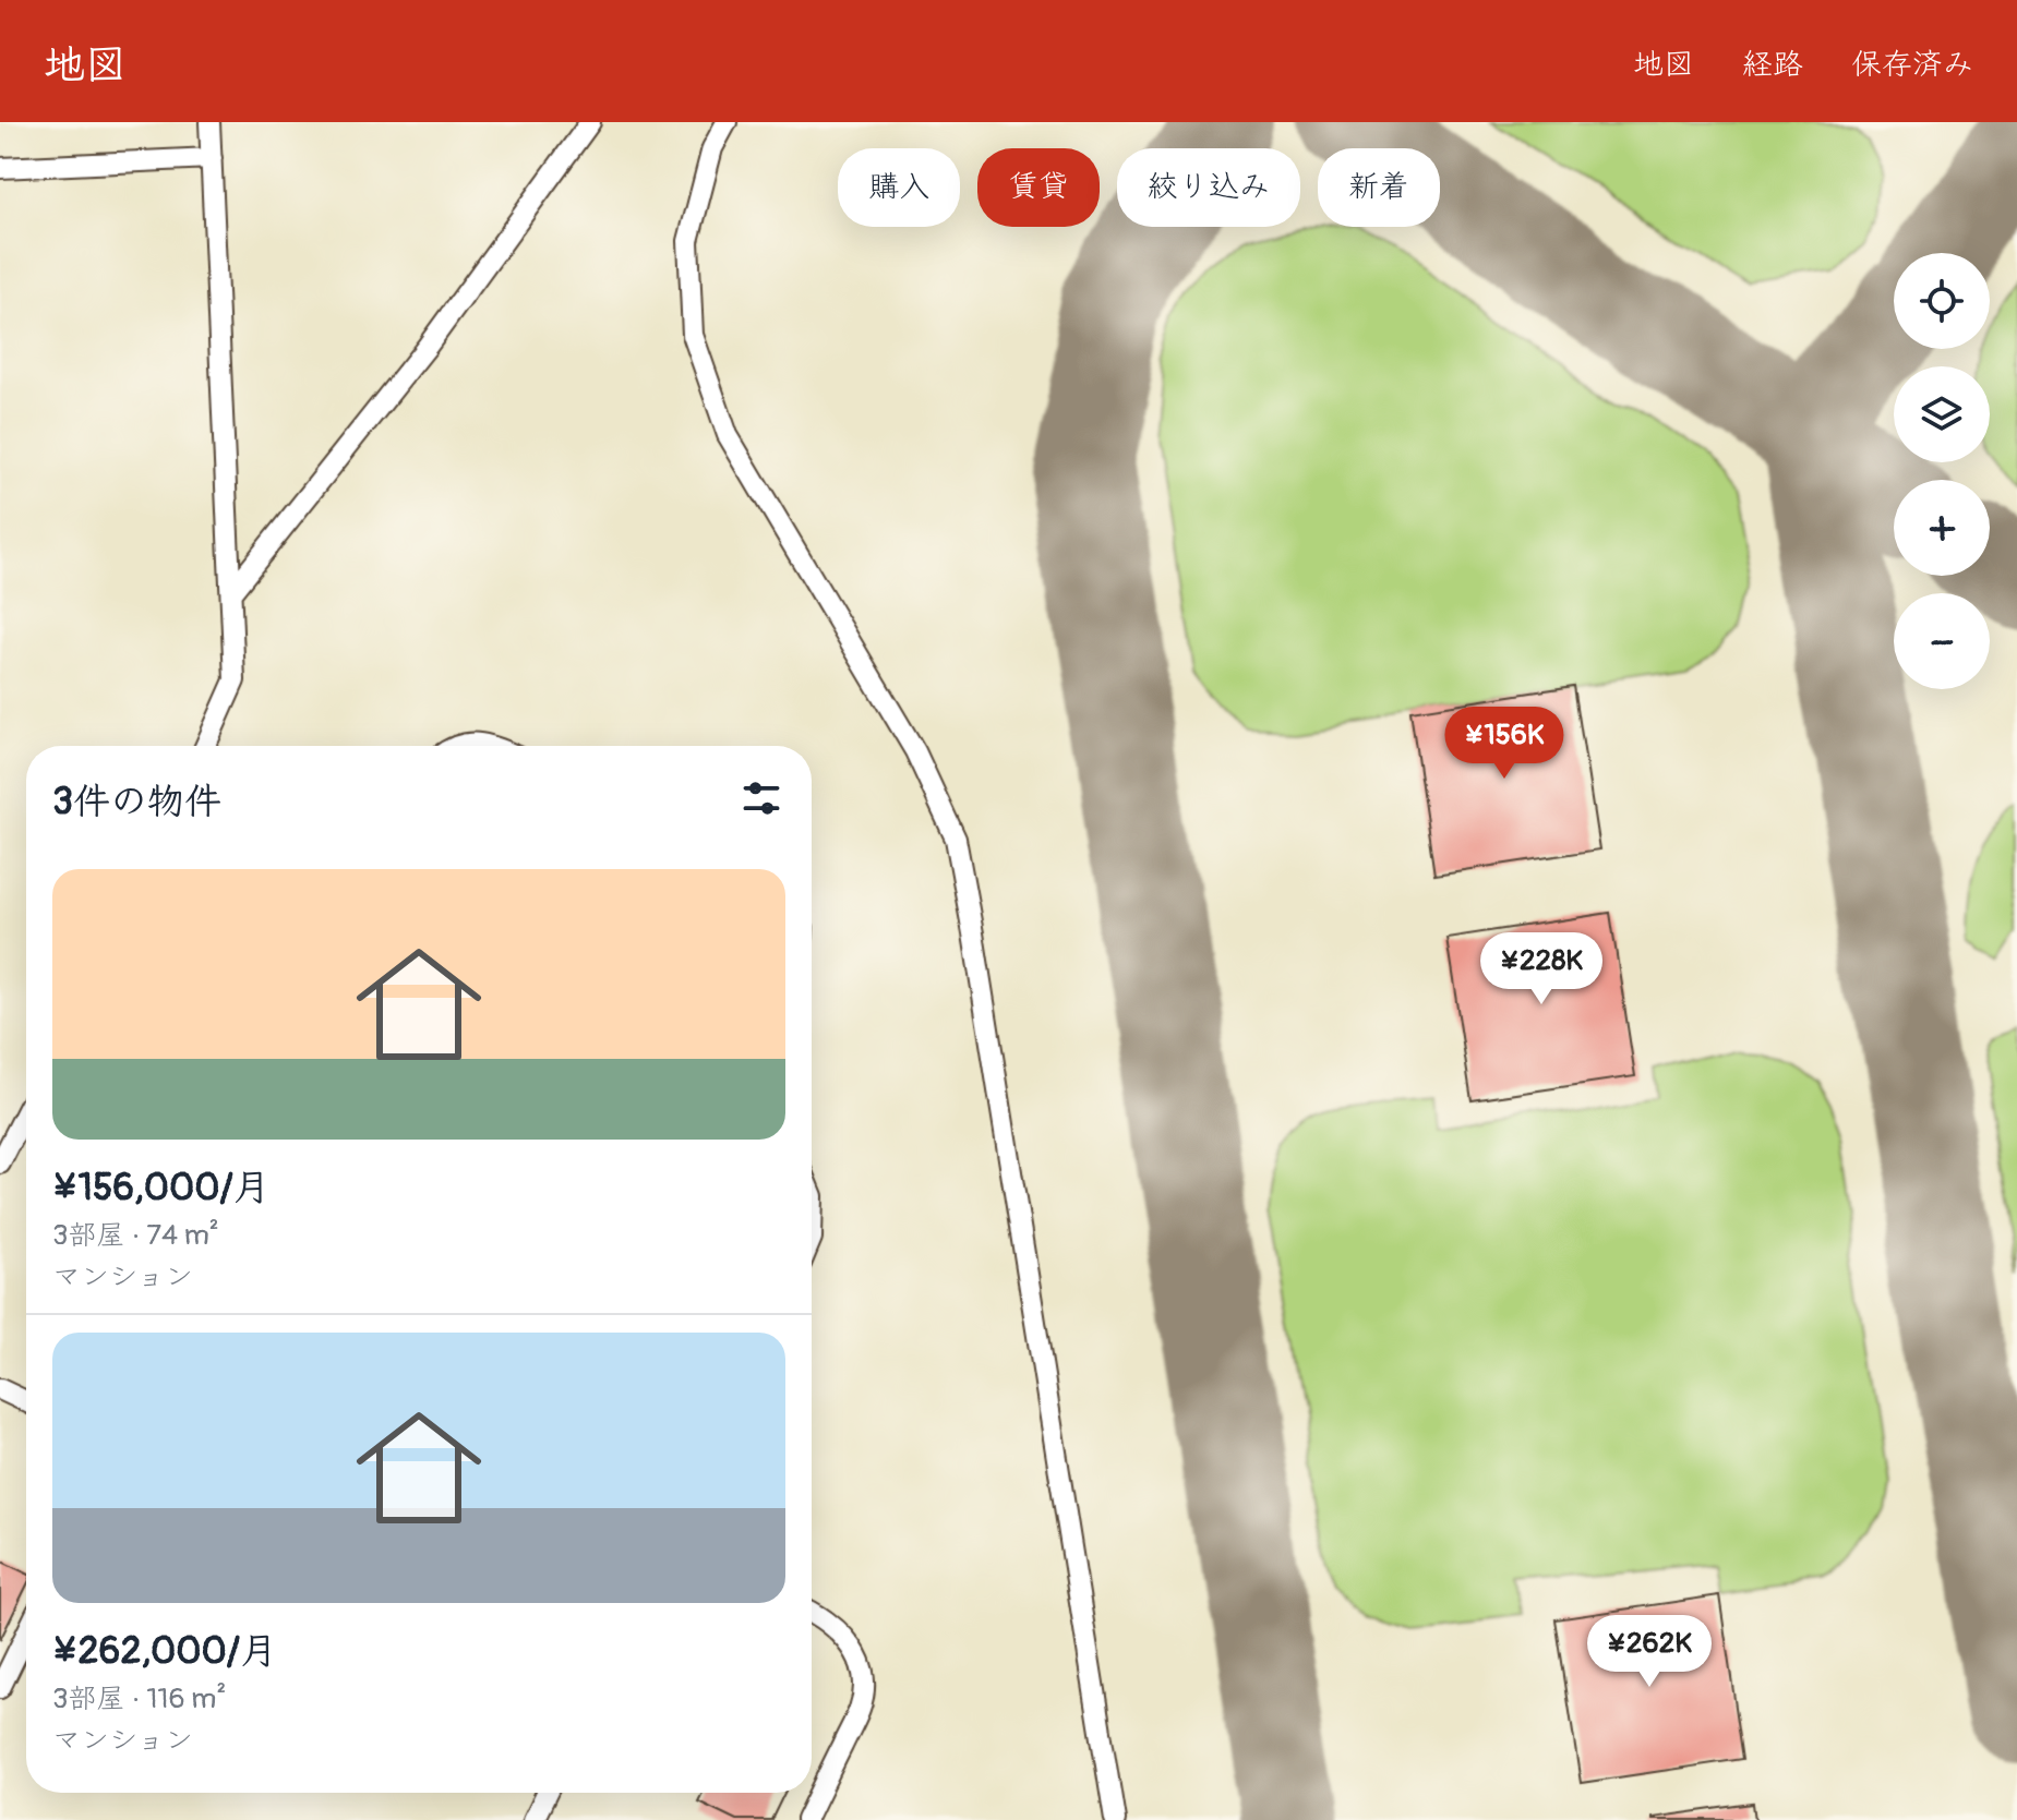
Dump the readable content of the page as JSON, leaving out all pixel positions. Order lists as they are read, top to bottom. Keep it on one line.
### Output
{"page":{"header":"地図","nav":["地図","経路","保存済み"],"chip":["購入","賃貸","絞り込み","新着"],"map_buttons":["+","−"],"price":["¥156K","¥228K","¥262K"],"heading":"3件の物件","list":[{"name":"¥156,000/月","note":"3部屋 · 74 m² · マンション"},{"name":"¥262,000/月","note":"3部屋 · 116 m² · マンション"}]}}
